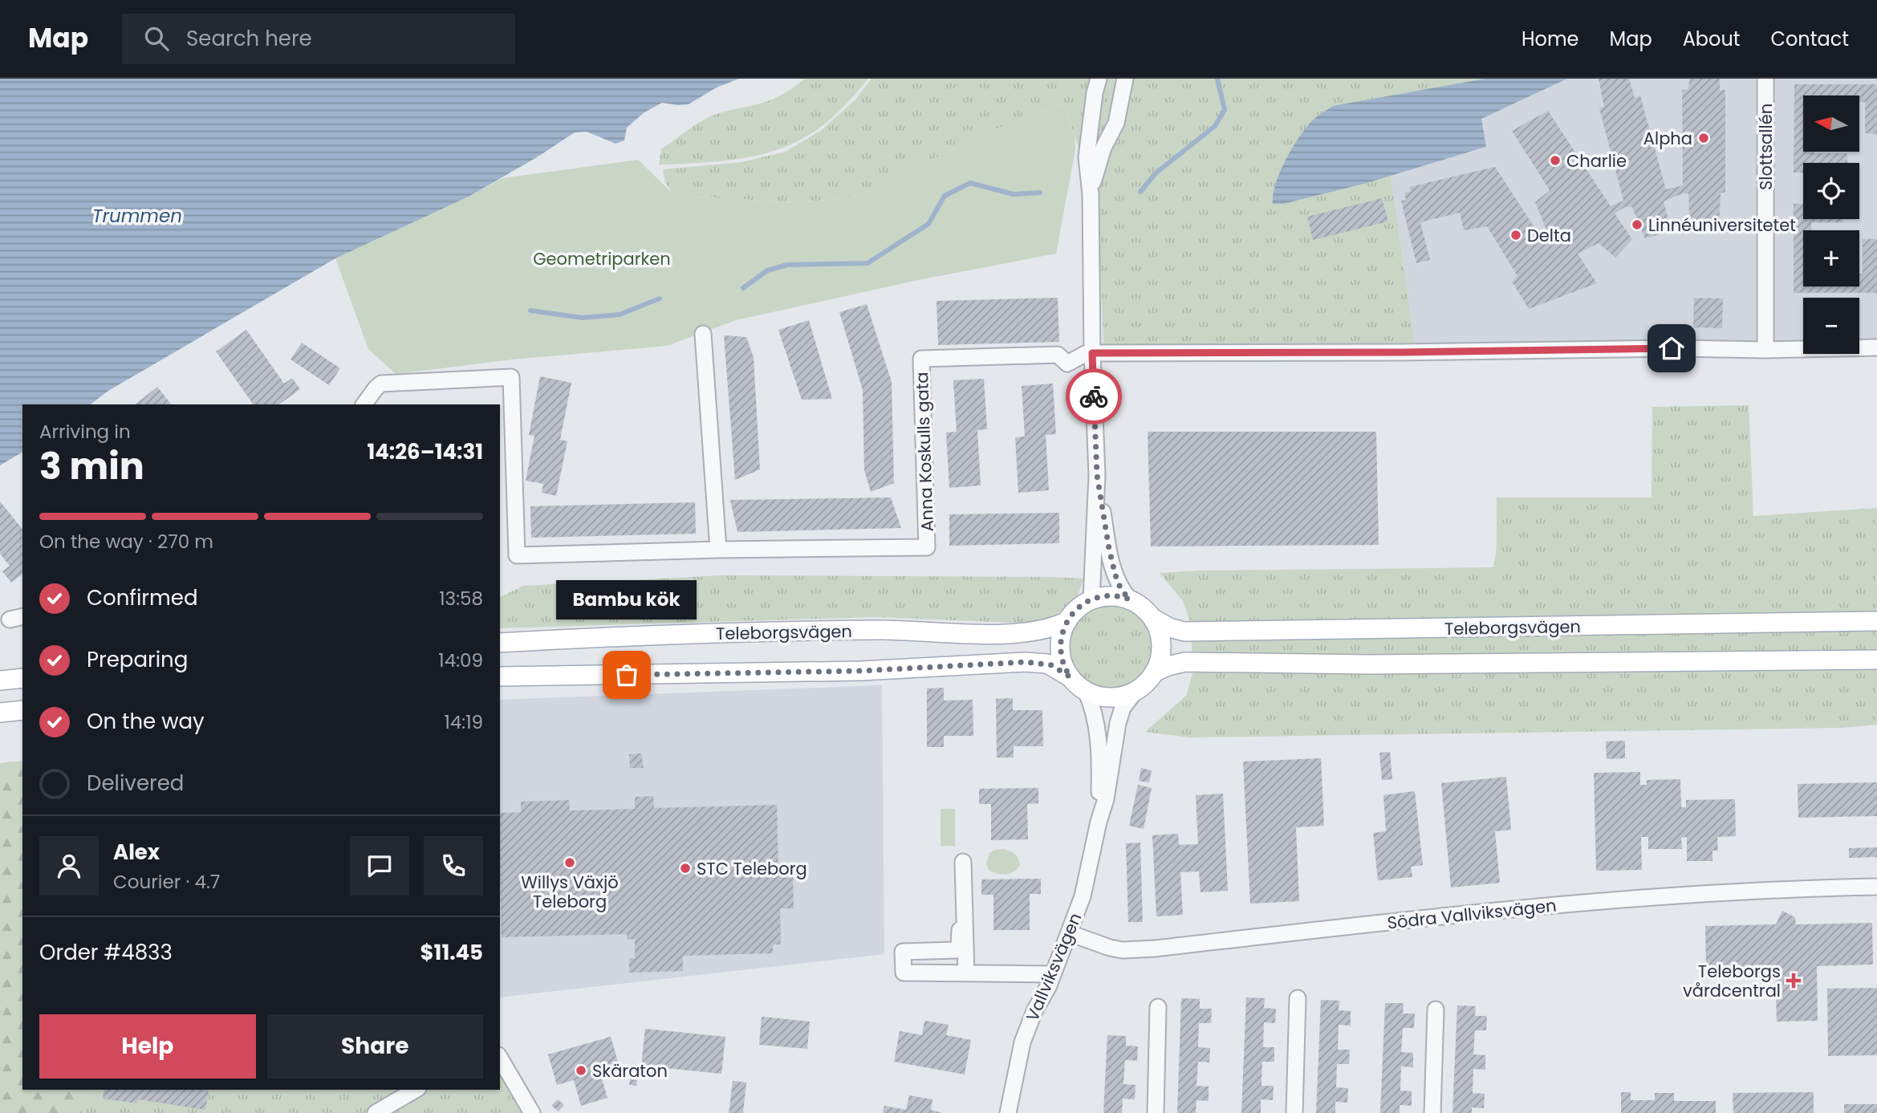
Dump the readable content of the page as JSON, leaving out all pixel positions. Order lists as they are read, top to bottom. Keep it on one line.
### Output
{"streets":{"main road":["Teleborgsvägen"],"street":["Slottsallén","Anna Koskulls gata","Södra Vallviksvägen","Vallviksvägen"]},"crossings":[["Teleborgsvägen","Vallviksvägen"],["Södra Vallviksvägen","Vallviksvägen"]],"water":["Trummen"],"parks":["Geometriparken"],"places":{"other":["Alpha","Charlie","Linnéuniversitetet","Delta","Bambu kök","Willys Växjö Teleborg","STC Teleborg","Skäraton"],"health":["Teleborgs vårdcentral"]},"north":"left","page":{"header":"Map","search":"Search here","nav":["Home","Map","About","Contact"],"map_buttons":["+","−"],"heading":["3 min","Arriving in","14:26–14:31"],"panel":["Alex","Courier · 4.7","Order #4833","$11.45"],"bar":"On the way · 270 m","list":[["Confirmed","13:58"],["Preparing","14:09"],["On the way","14:19"],"Delivered"],"bubble":"Bambu kök","buttons":["Help","Share"]}}
